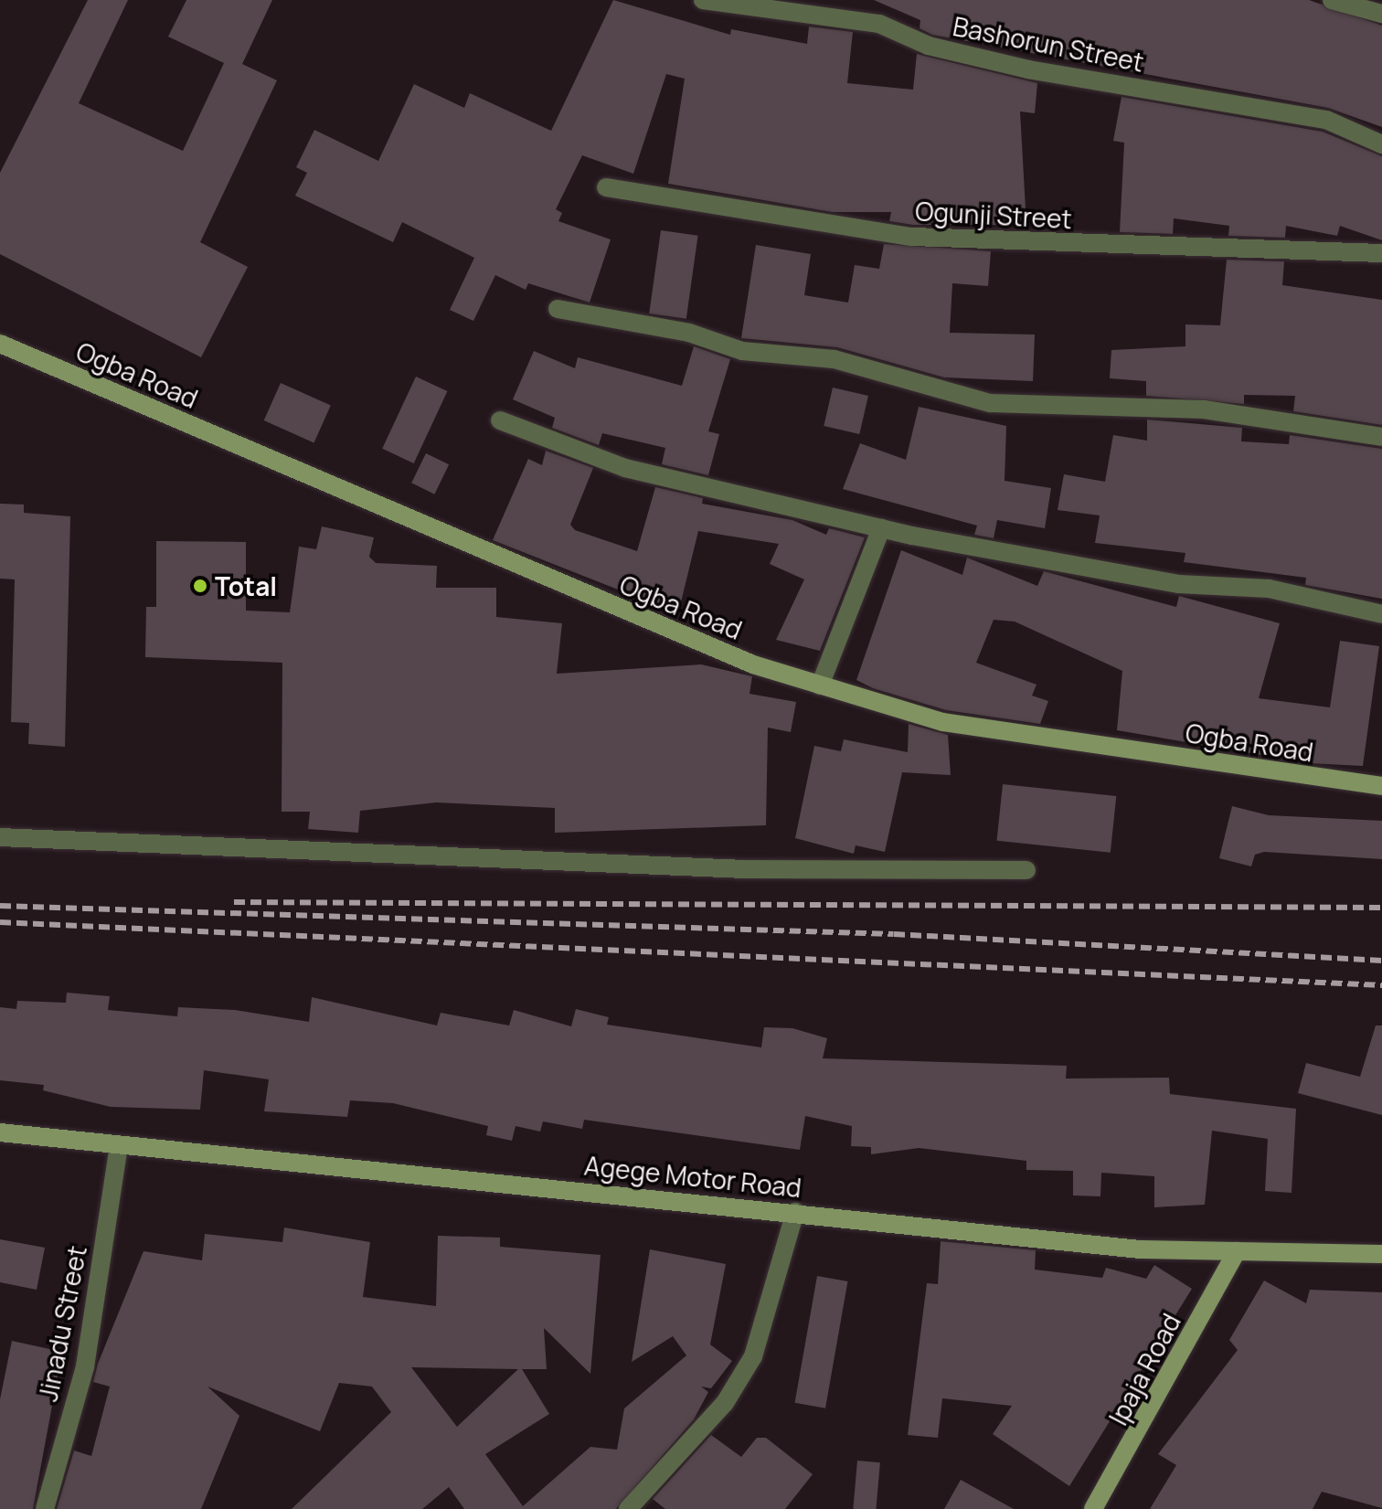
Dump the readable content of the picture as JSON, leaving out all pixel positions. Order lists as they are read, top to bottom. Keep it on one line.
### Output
{"streets":{"main road":["Ogba Road","Agege Motor Road","Ipaja Road"],"street":["Bashorun Street","Ogunji Street","Jinadu Street"]},"crossings":[["Agege Motor Road","Jinadu Street"],["Agege Motor Road","Ipaja Road"]],"places":["Total"]}
